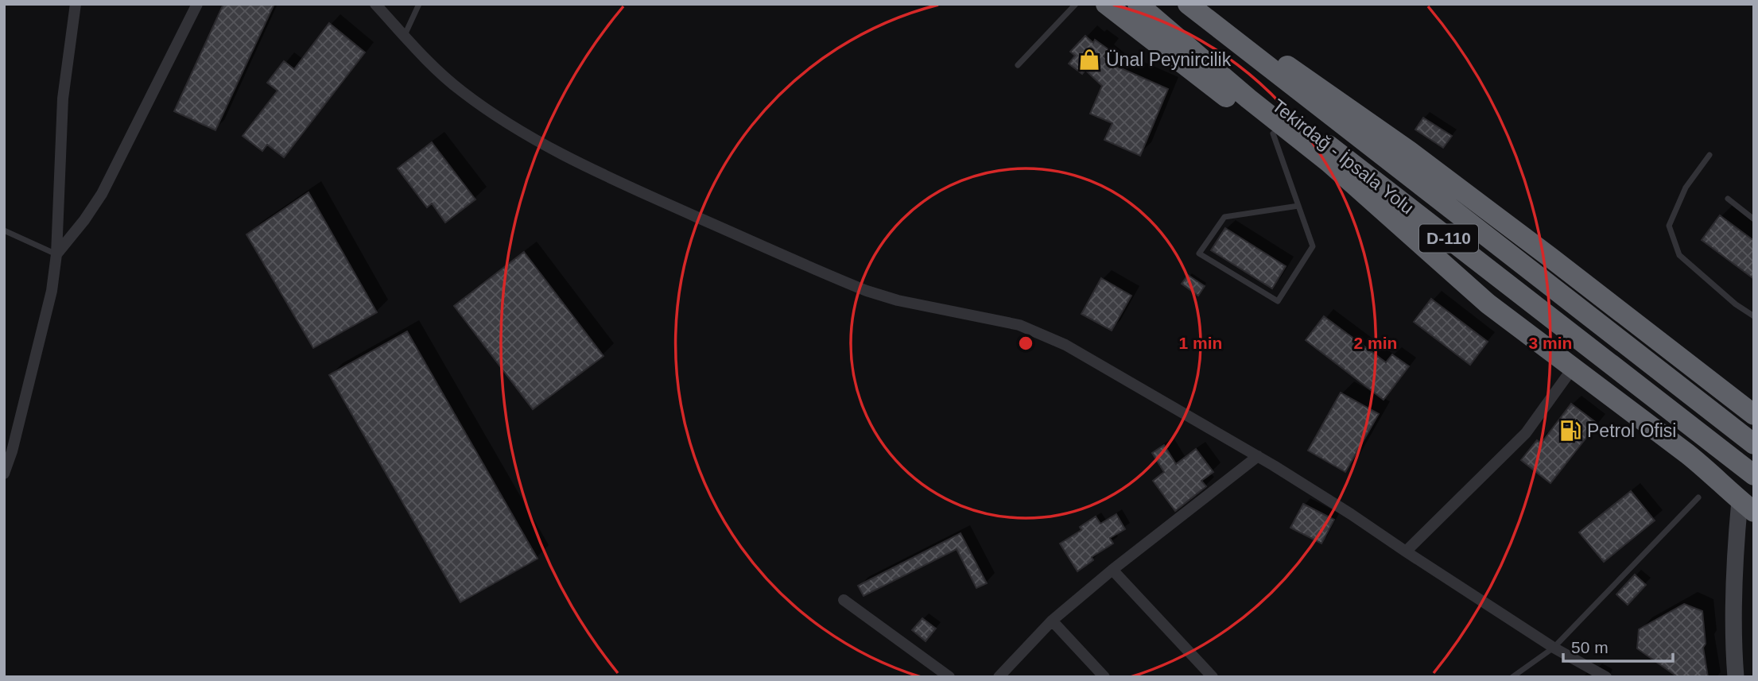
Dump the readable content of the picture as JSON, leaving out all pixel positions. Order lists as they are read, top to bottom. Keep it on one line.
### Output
{"streets":{"highway":["Tekirdağ - İpsala Yolu","D-110"]},"places":{"shop":["Ünal Peynircilik"],"fuel station":["Petrol Ofisi"]},"scale_bar":"50 m","rings":["1 min","2 min","3 min"]}
